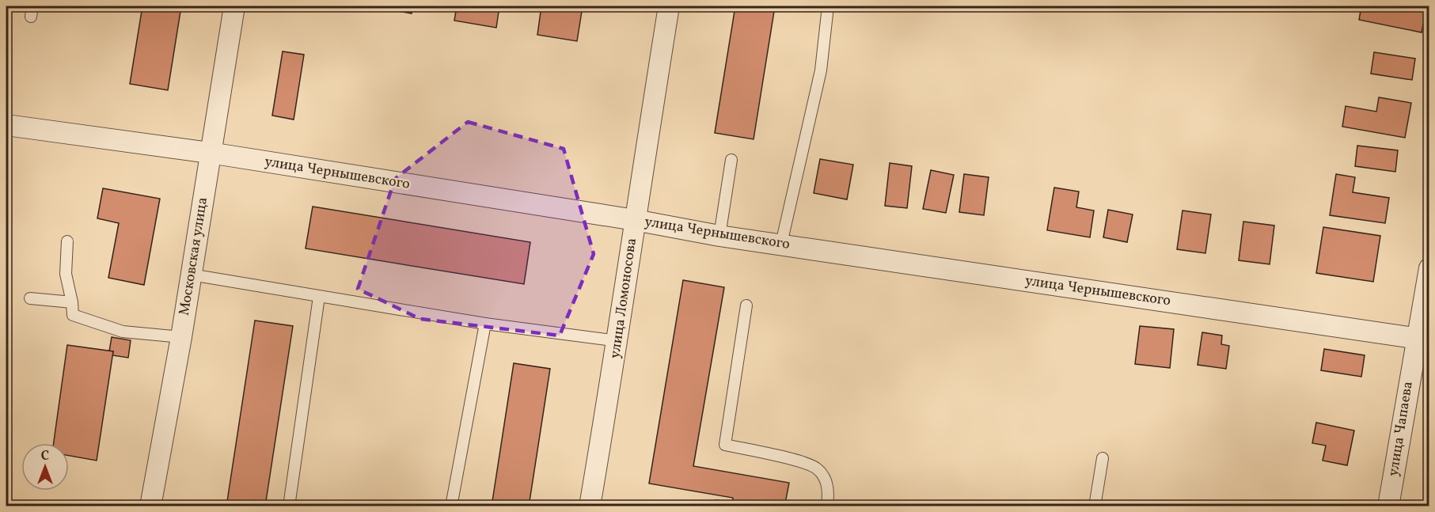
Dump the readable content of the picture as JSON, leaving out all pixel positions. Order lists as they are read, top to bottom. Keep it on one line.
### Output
{"streets":{"street":["улица Чернышевского","Московская улица","улица Ломоносова","улица Чапаева"]},"crossings":[["улица Чернышевского","Московская улица"],["улица Чернышевского","улица Ломоносова"],["улица Чернышевского","улица Чапаева"]],"north":"top"}
